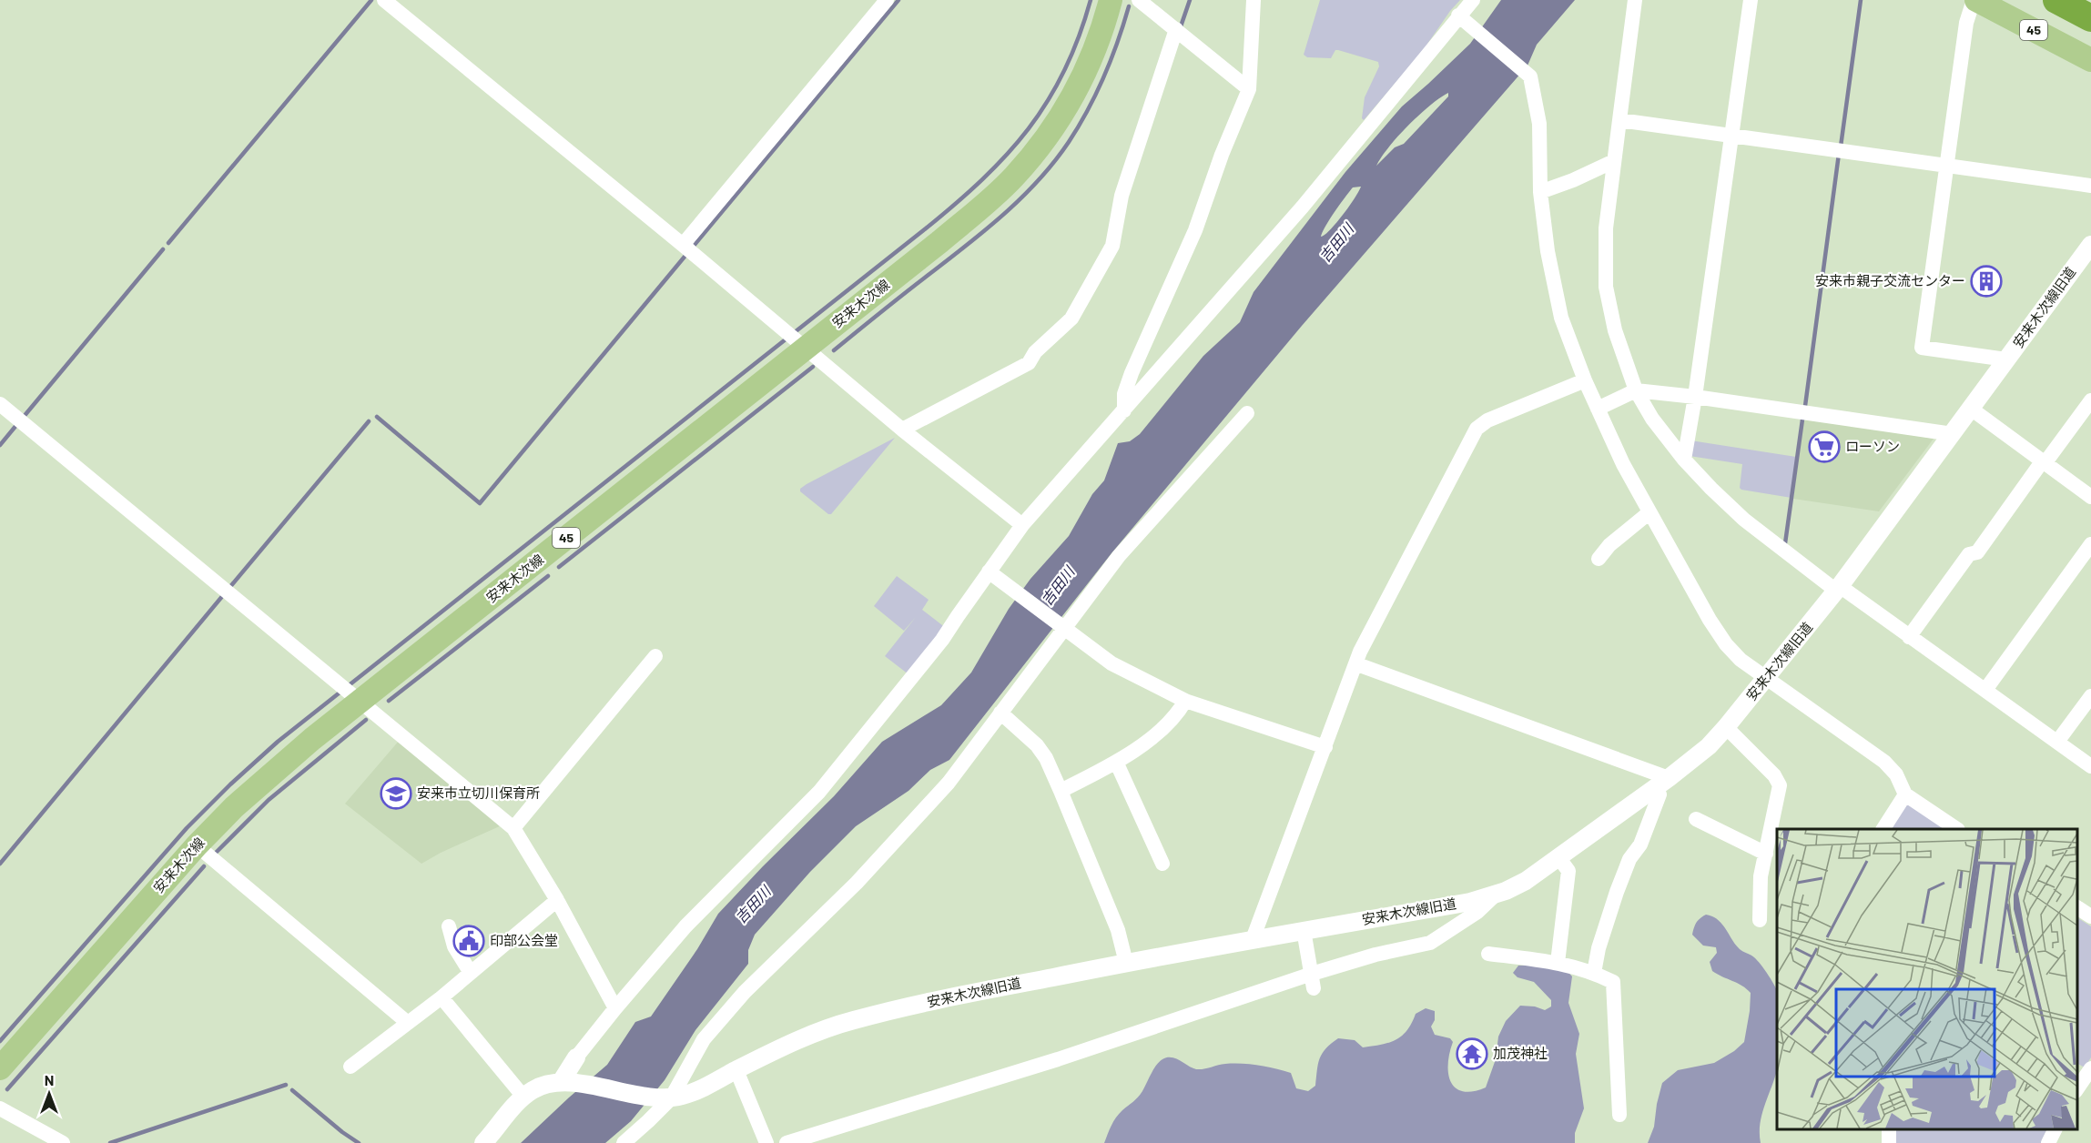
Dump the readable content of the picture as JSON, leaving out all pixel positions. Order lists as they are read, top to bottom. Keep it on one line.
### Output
{"streets":{"main road":["45","安来木次線"],"street":["安来木次線旧道"]},"water":["吉田川"],"places":{"building":["安来市親子交流センター"],"supermarket":["ローソン"],"school or university":["安来市立切川保育所"],"public building":["印部公会堂"],"temple":["加茂神社"]},"north":"top"}
